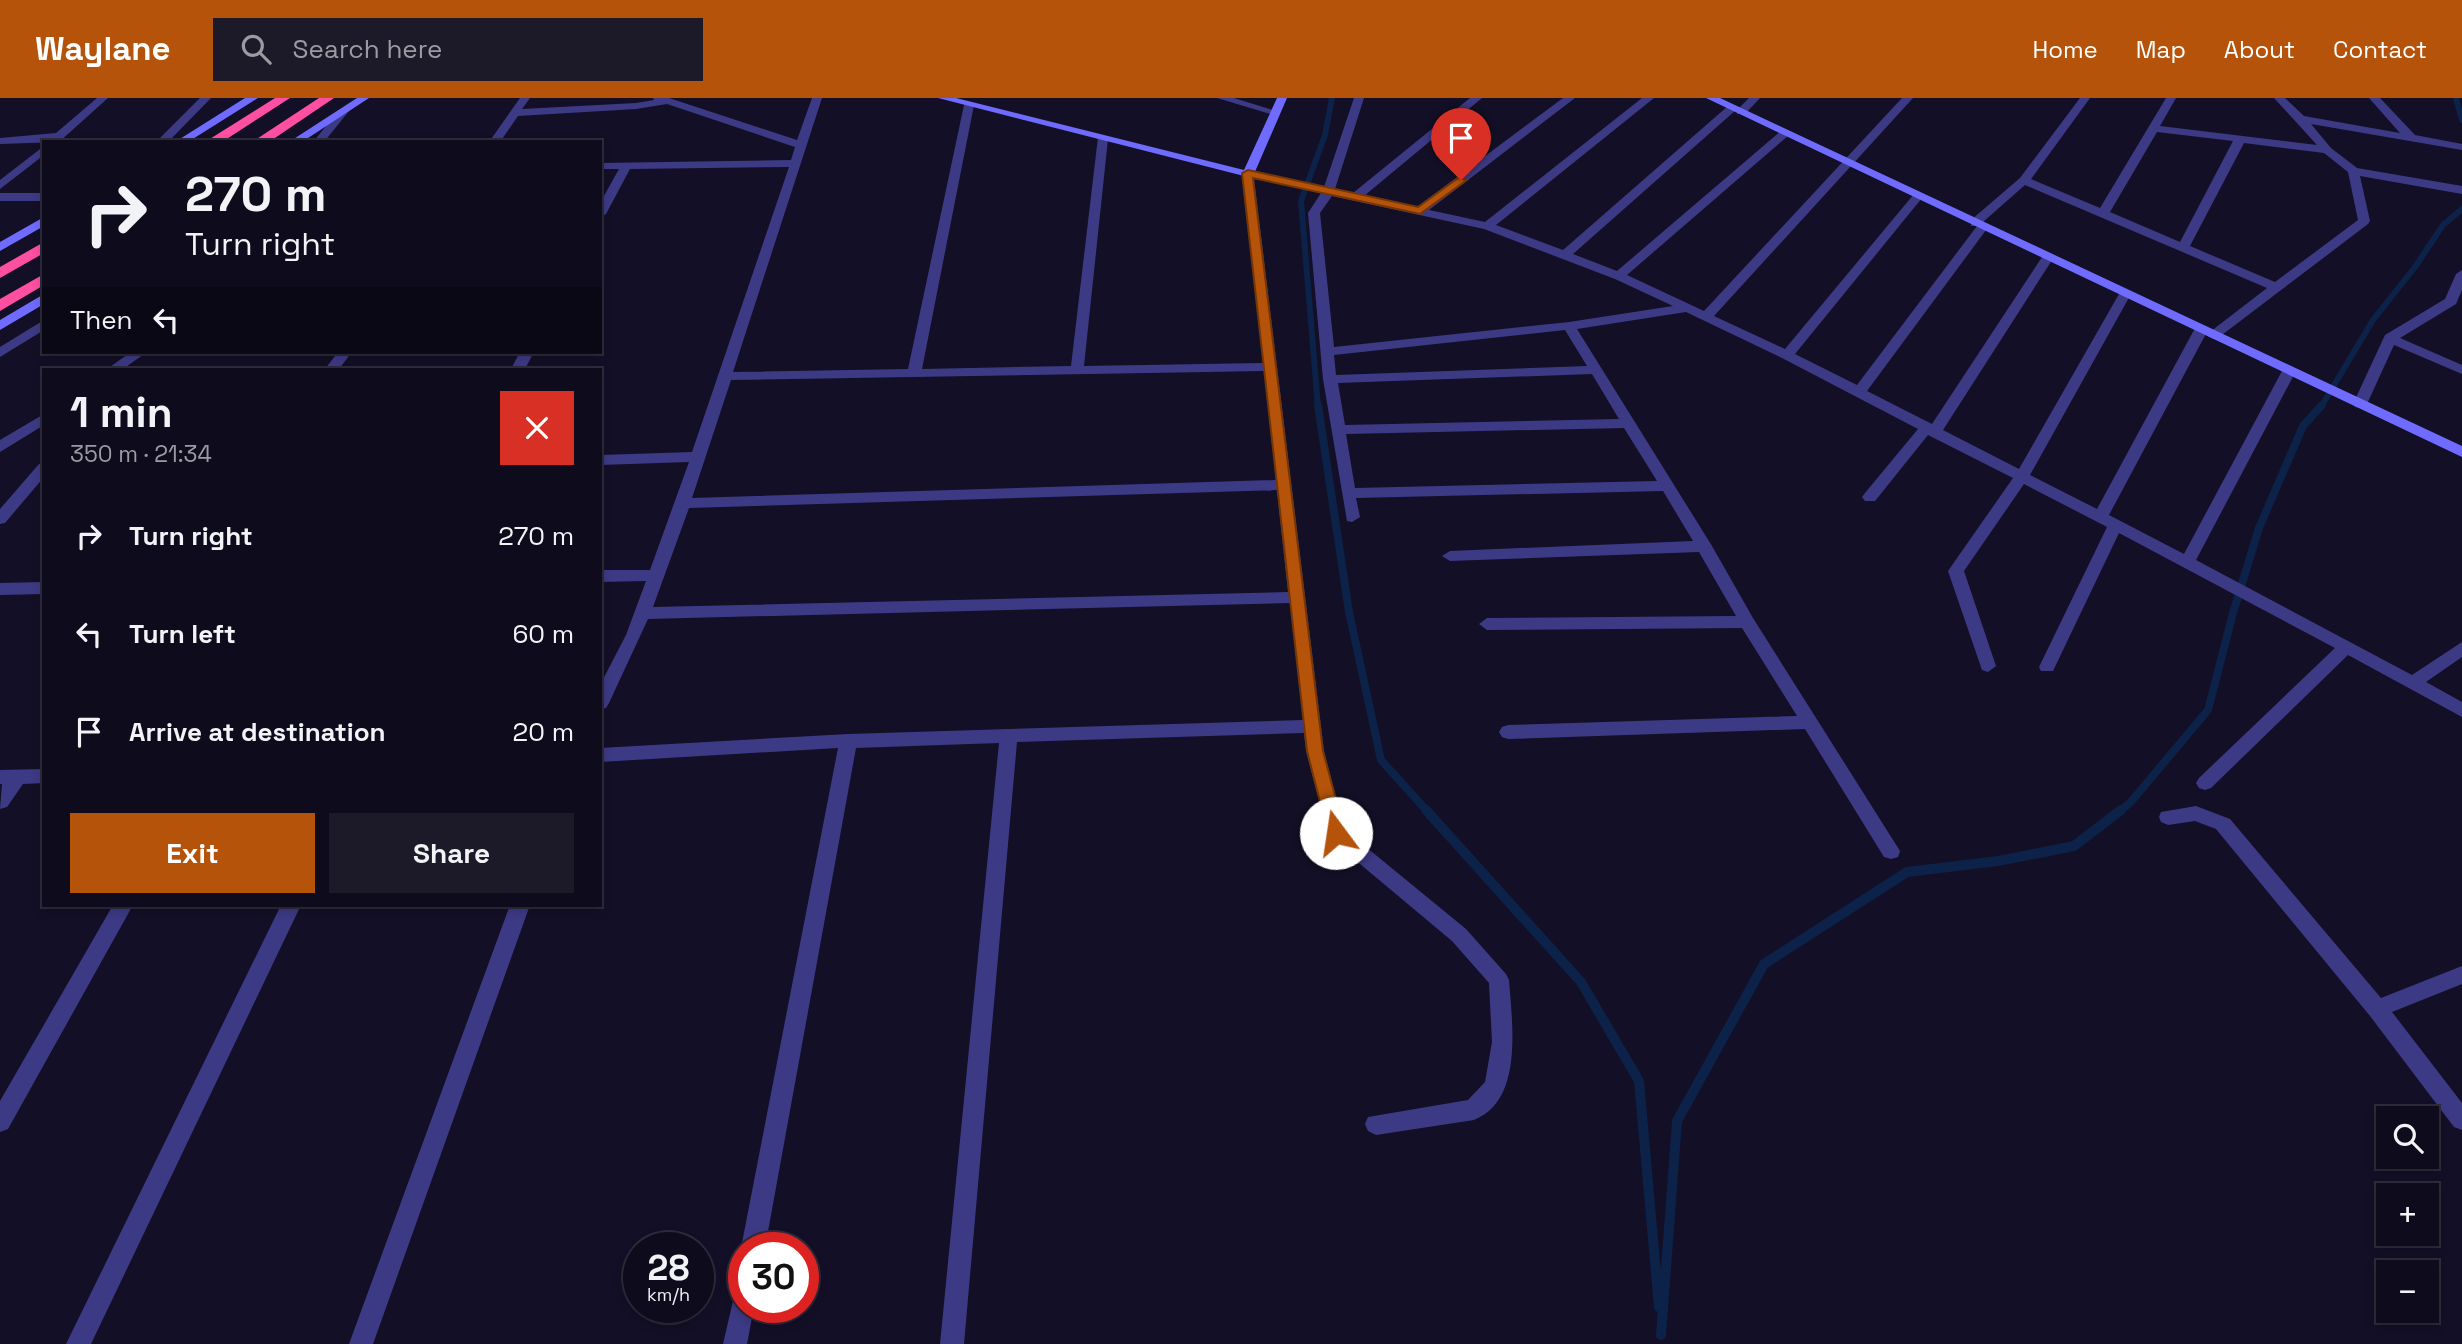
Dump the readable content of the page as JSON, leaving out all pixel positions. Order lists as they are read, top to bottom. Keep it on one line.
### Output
{"page":{"header":"Waylane","search":"Search here","nav":["Home","Map","About","Contact"],"turn":["270 m","Turn right"],"then":"Then","heading":["1 min","350 m · 21:34"],"list":[{"name":"Turn right","value":"270 m"},{"name":"Turn left","value":"60 m"},{"name":"Arrive at destination","value":"20 m"}],"buttons":["Exit","Share"],"map_buttons":["+","−"],"speed":"28 km/h","limit":"30"}}
